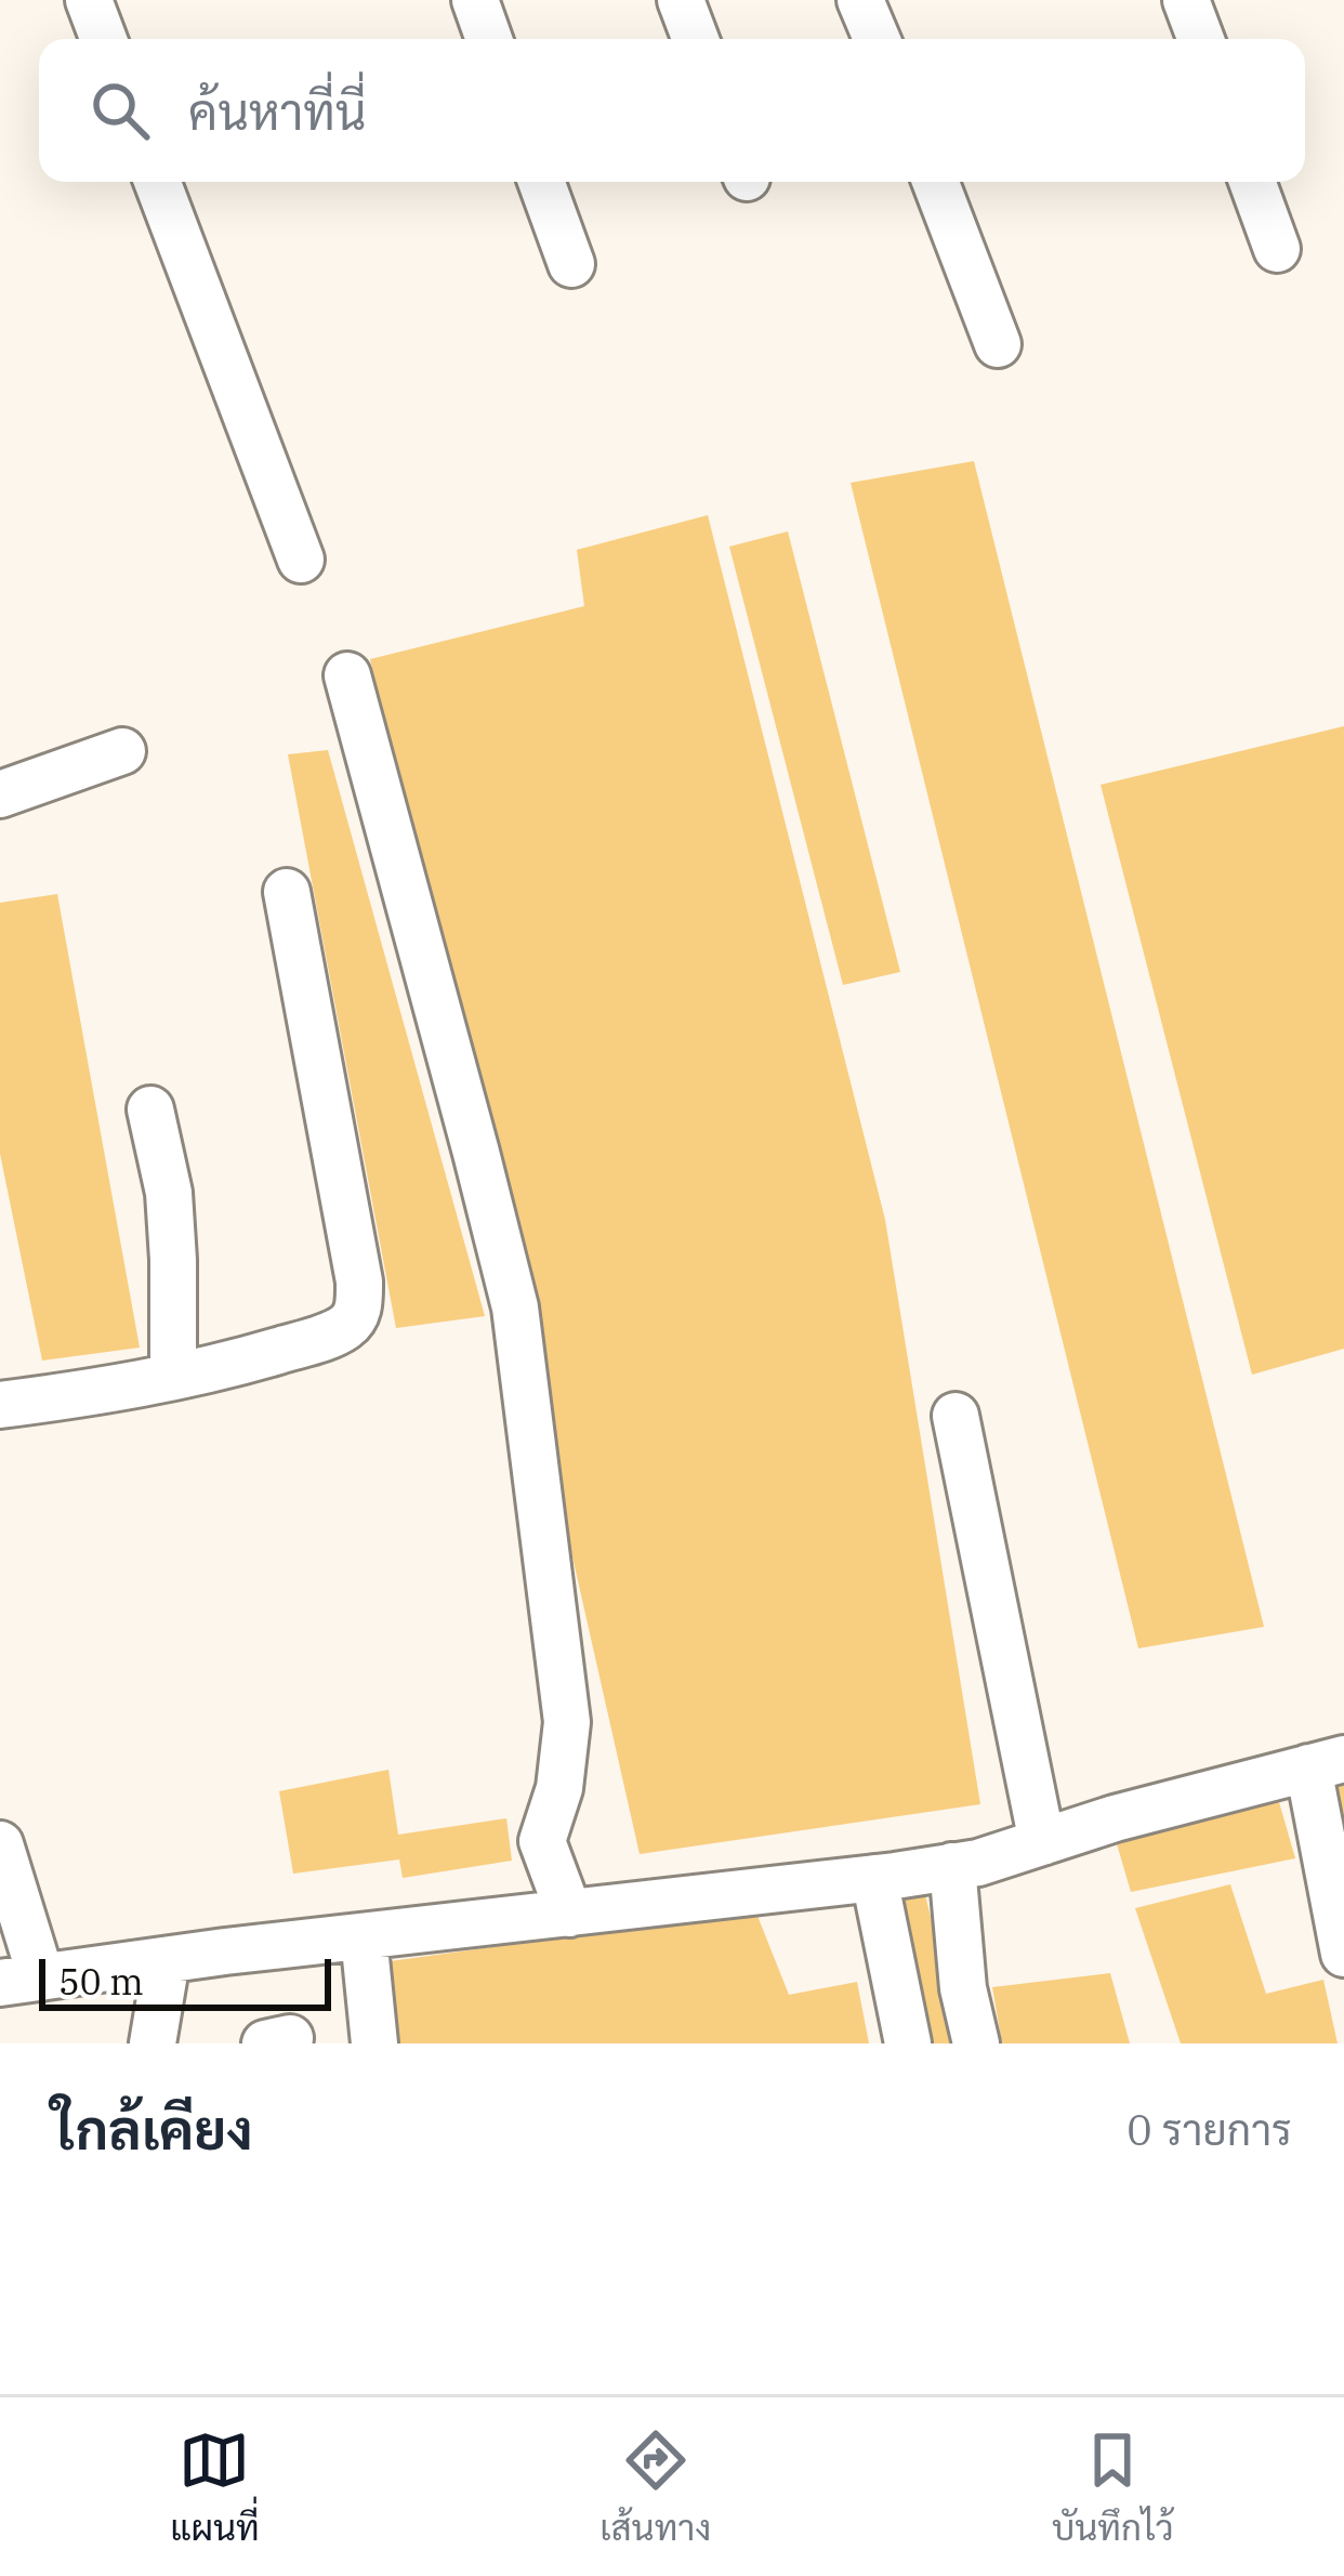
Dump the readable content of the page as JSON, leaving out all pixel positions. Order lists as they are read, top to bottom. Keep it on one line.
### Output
{"scale_bar":"50 m","page":{"search":"ค้นหาที่นี่","scale":"50 m","heading":["ใกล้เคียง","0 รายการ"],"nav":["แผนที่","เส้นทาง","บันทึกไว้"]}}
